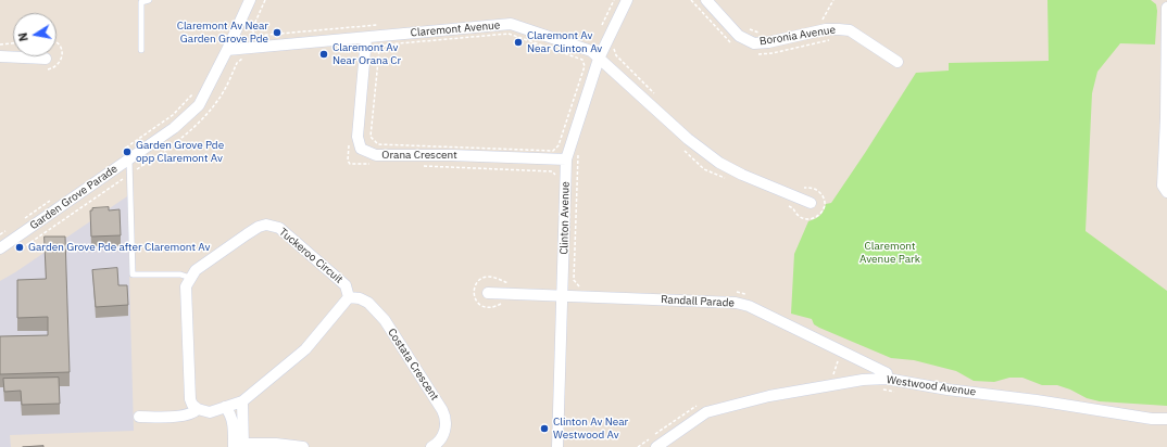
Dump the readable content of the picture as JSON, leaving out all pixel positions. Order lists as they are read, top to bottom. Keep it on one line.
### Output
{"streets":{"street":["Claremont Avenue","Boronia Avenue","Orana Crescent","Garden Grove Parade","Clinton Avenue","Tuckeroo Circuit","Randall Parade","Costata Crescent","Westwood Avenue"]},"crossings":[["Claremont Avenue","Orana Crescent"],["Claremont Avenue","Garden Grove Parade"],["Claremont Avenue","Clinton Avenue"],["Orana Crescent","Clinton Avenue"],["Clinton Avenue","Randall Parade"],["Tuckeroo Circuit","Costata Crescent"],["Randall Parade","Westwood Avenue"]],"parks":["Claremont Avenue Park"],"places":["Claremont Av Near Garden Grove Pde","Claremont Av Near Clinton Av","Claremont Av Near Orana Cr","Garden Grove Pde opp Claremont Av","Garden Grove Pde after Claremont Av","Clinton Av Near Westwood Av"],"north":"left"}
